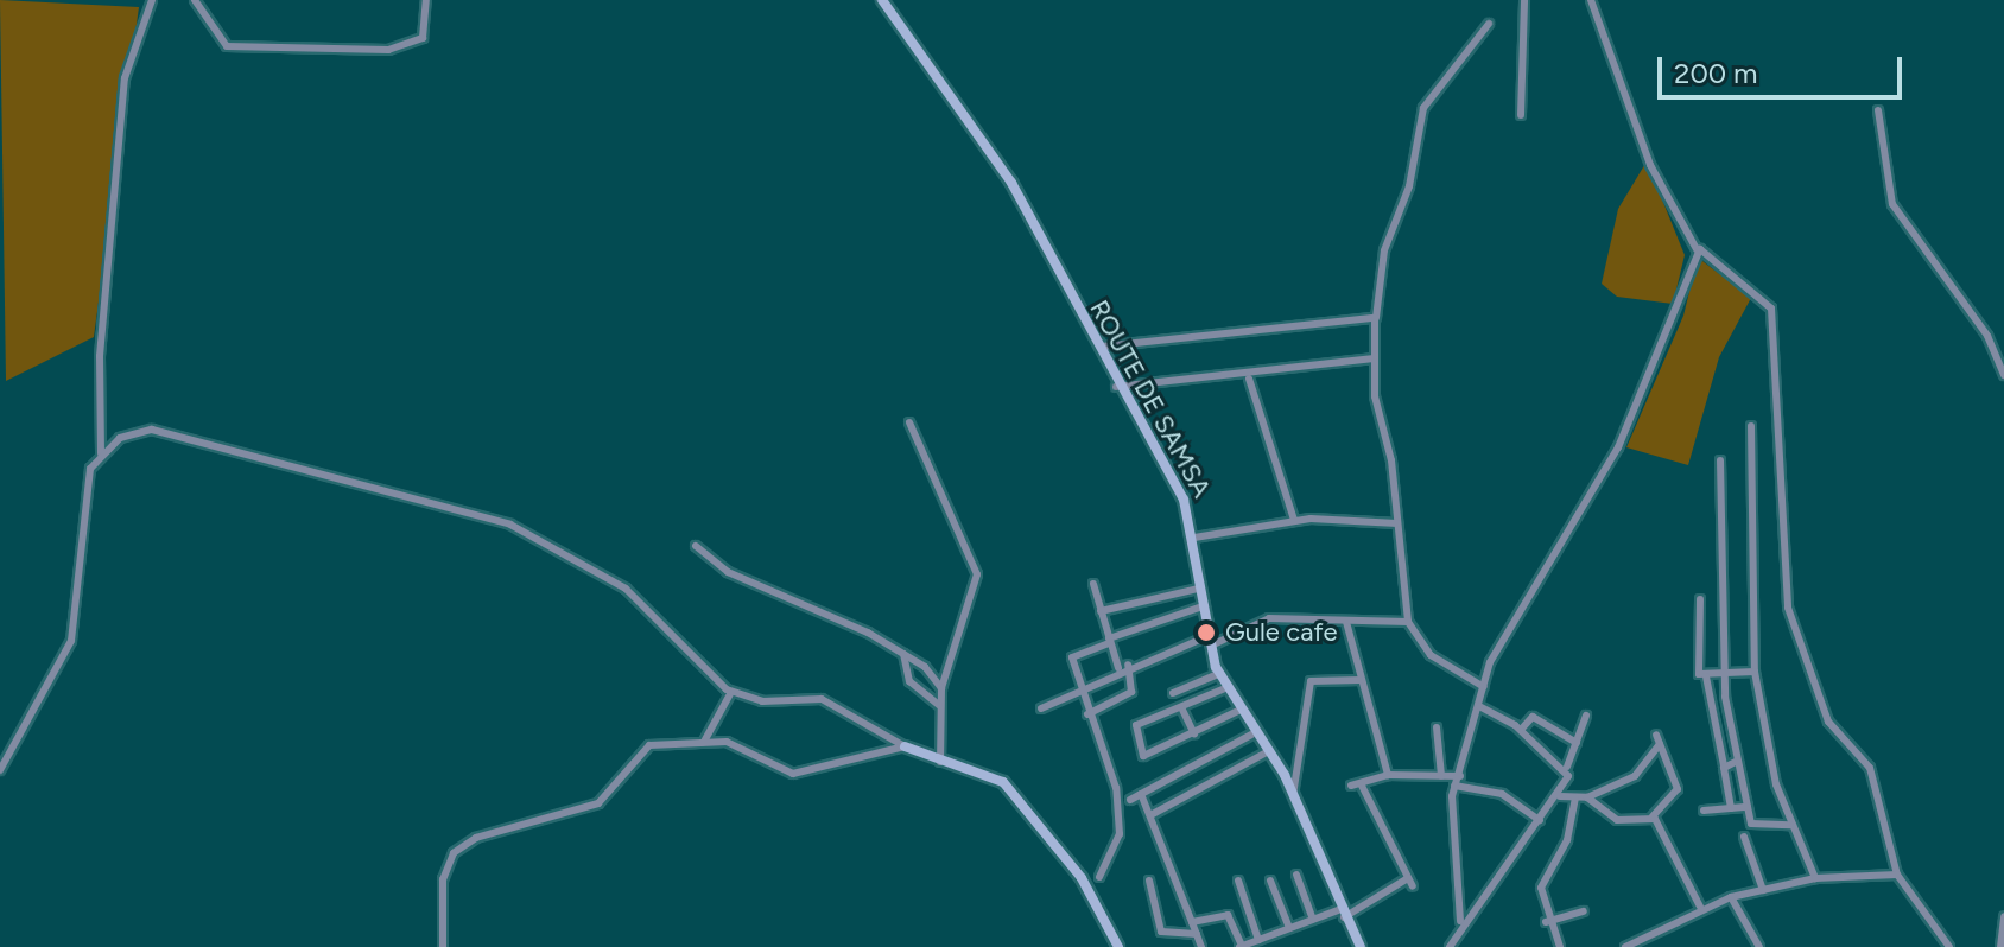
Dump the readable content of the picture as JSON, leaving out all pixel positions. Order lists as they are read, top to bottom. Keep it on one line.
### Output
{"streets":{"street":["ROUTE DE SAMSA"]},"places":["Gule cafe"],"scale_bar":"200 m"}
